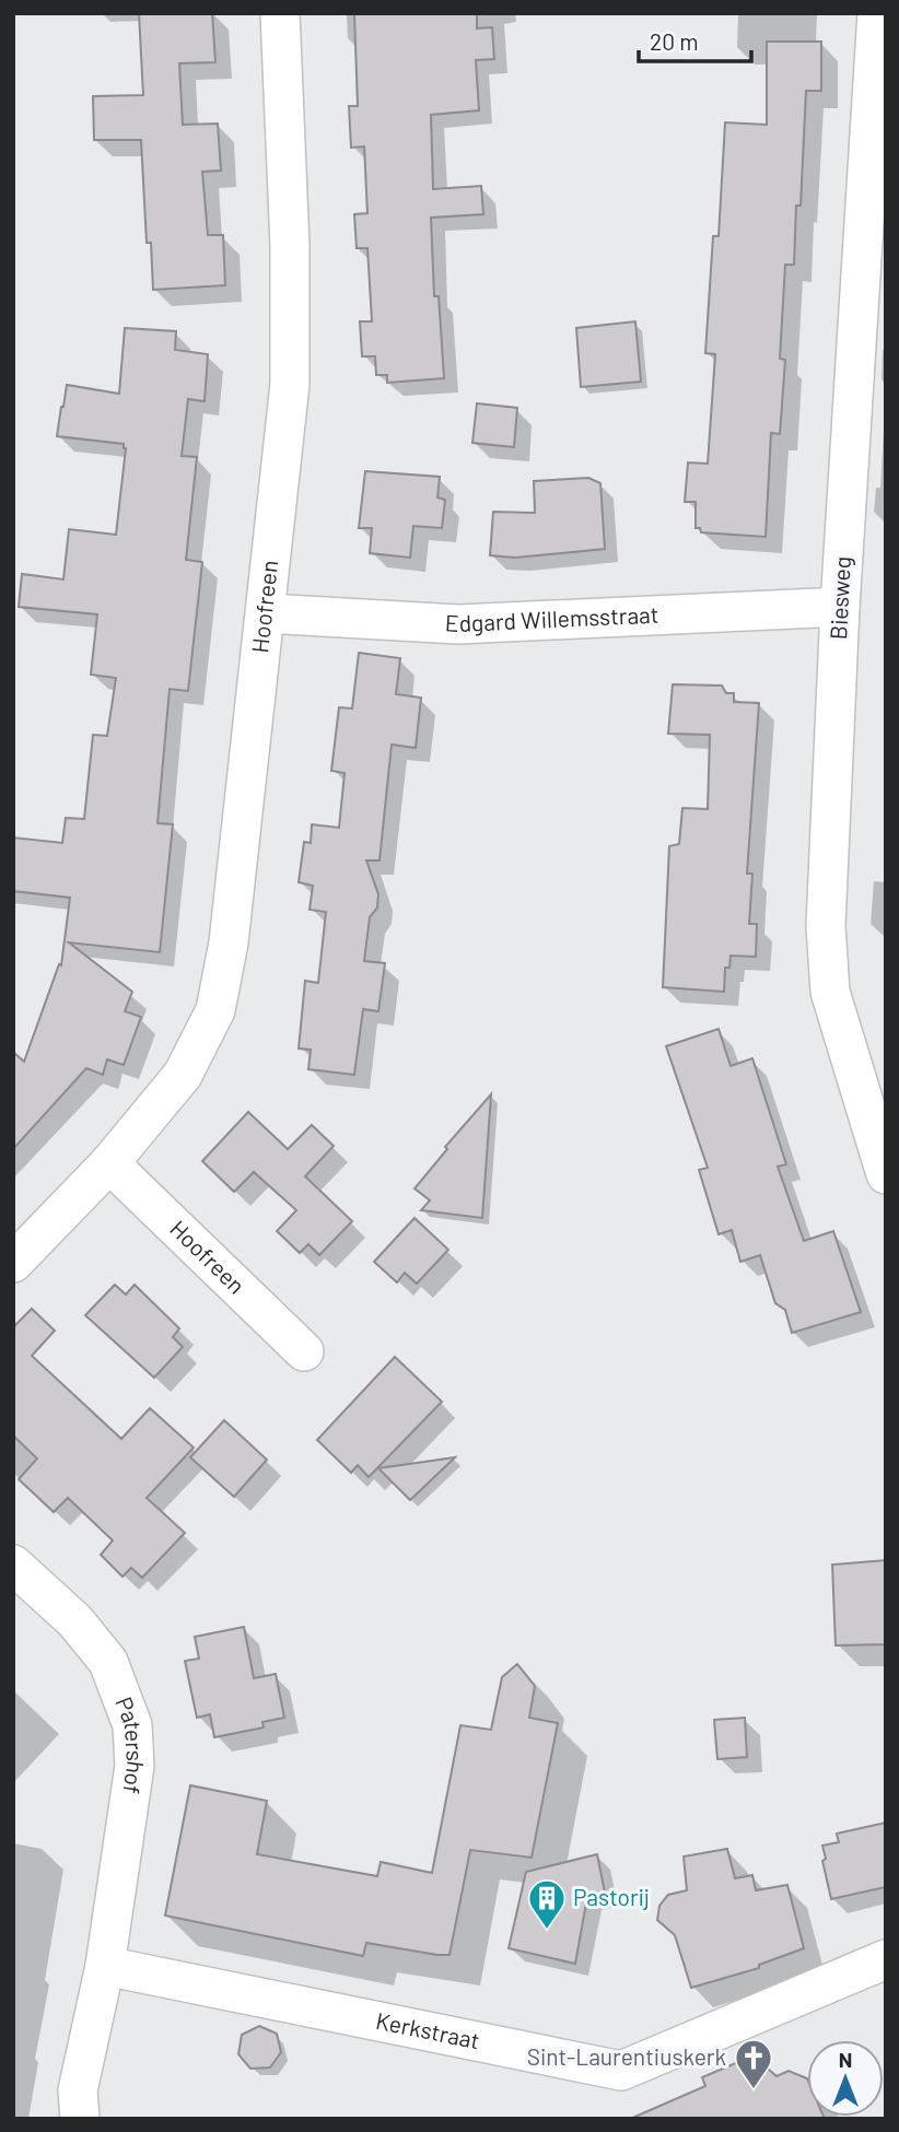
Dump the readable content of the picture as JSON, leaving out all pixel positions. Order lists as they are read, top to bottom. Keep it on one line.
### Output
{"streets":{"street":["Biesweg","Hoofreen","Edgard Willemsstraat","Patershof","Kerkstraat"]},"crossings":[["Biesweg","Edgard Willemsstraat"],["Hoofreen","Edgard Willemsstraat"],["Patershof","Kerkstraat"]],"places":{"building":["Pastorij"],"church":["Sint-Laurentiuskerk"]},"scale_bar":"20 m","north":"top"}
